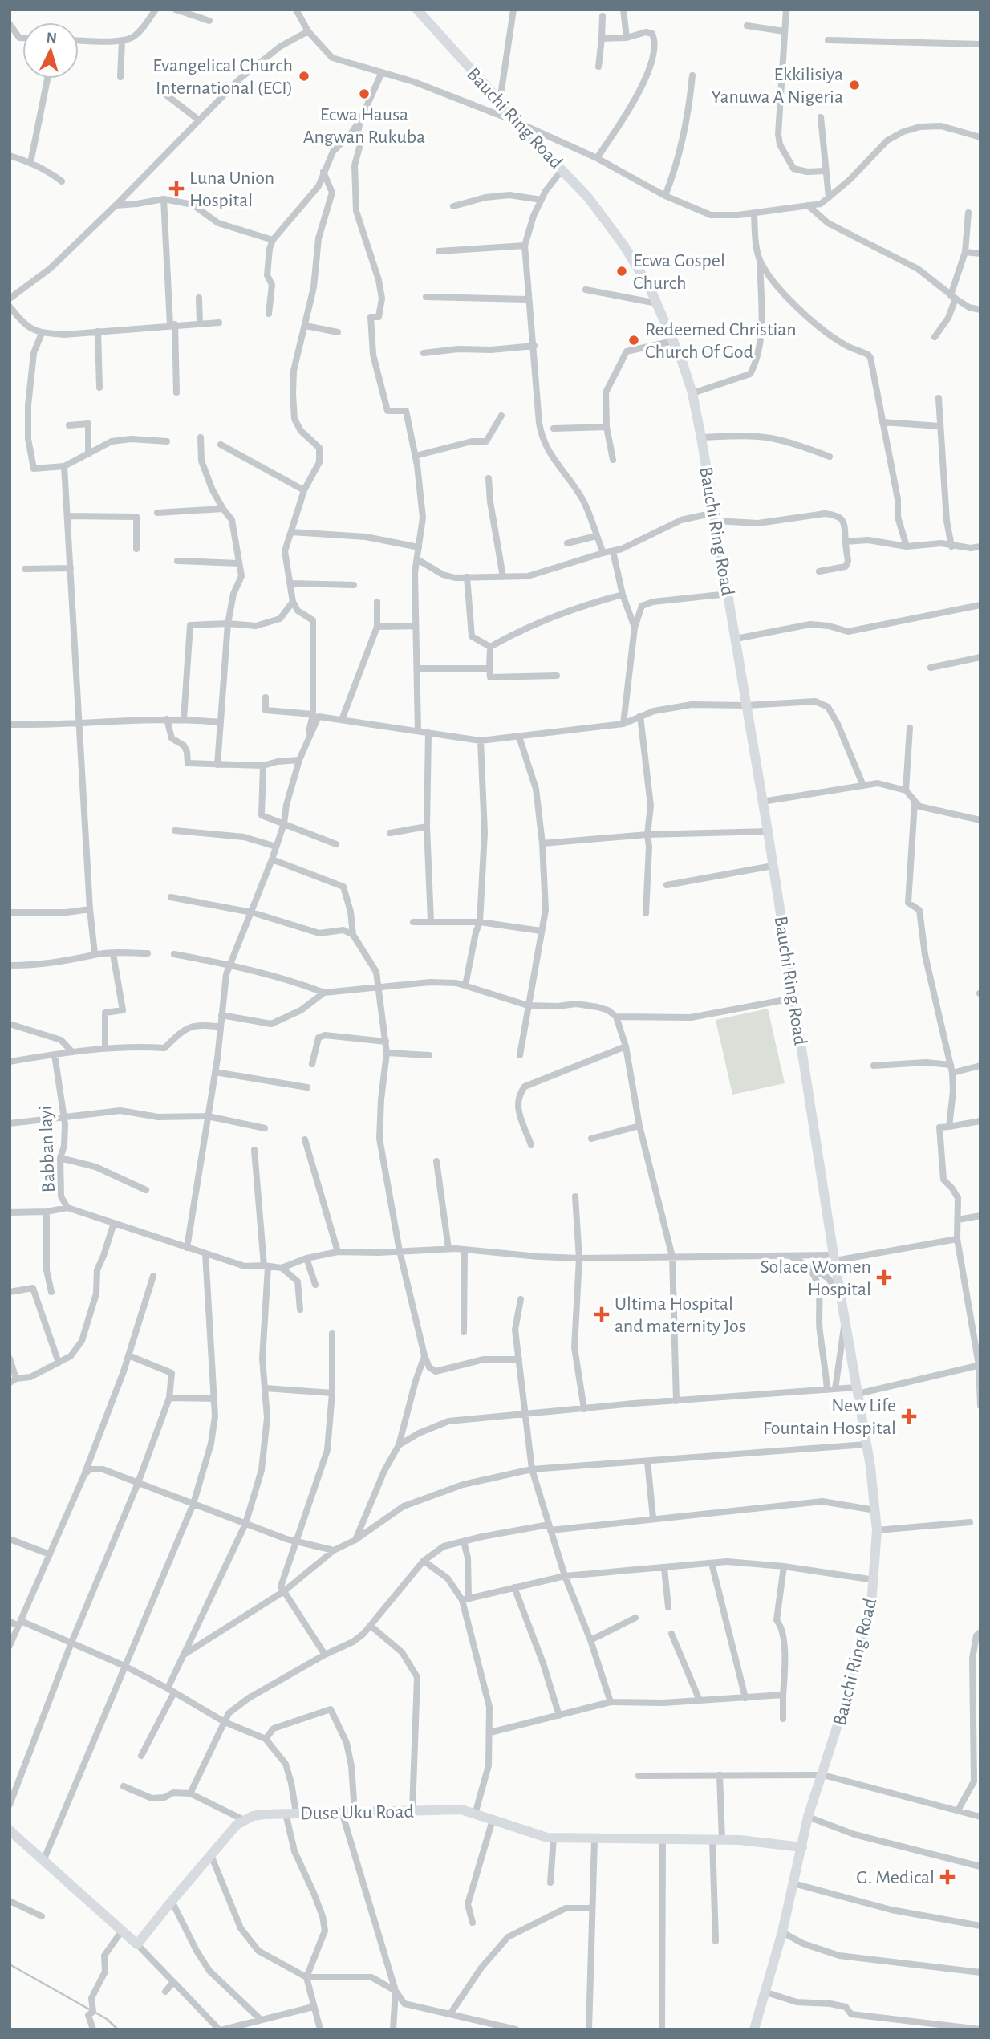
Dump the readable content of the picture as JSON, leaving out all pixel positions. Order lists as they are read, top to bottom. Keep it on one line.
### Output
{"streets":{"main road":["Bauchi Ring Road","Duse Uku Road"],"street":["Babban layi"]},"crossings":[["Bauchi Ring Road","Duse Uku Road"]],"places":{"other":["Evangelical Church International (ECI)","Ekkilisiya Yanuwa A Nigeria","Ecwa Hausa Angwan Rukuba","Ecwa Gospel Church","Redeemed Christian Church Of God"],"health":["Luna Union Hospital","Solace Women Hospital","Ultima Hospital and maternity Jos","New Life Fountain Hospital","G. Medical"]},"north":"top"}
